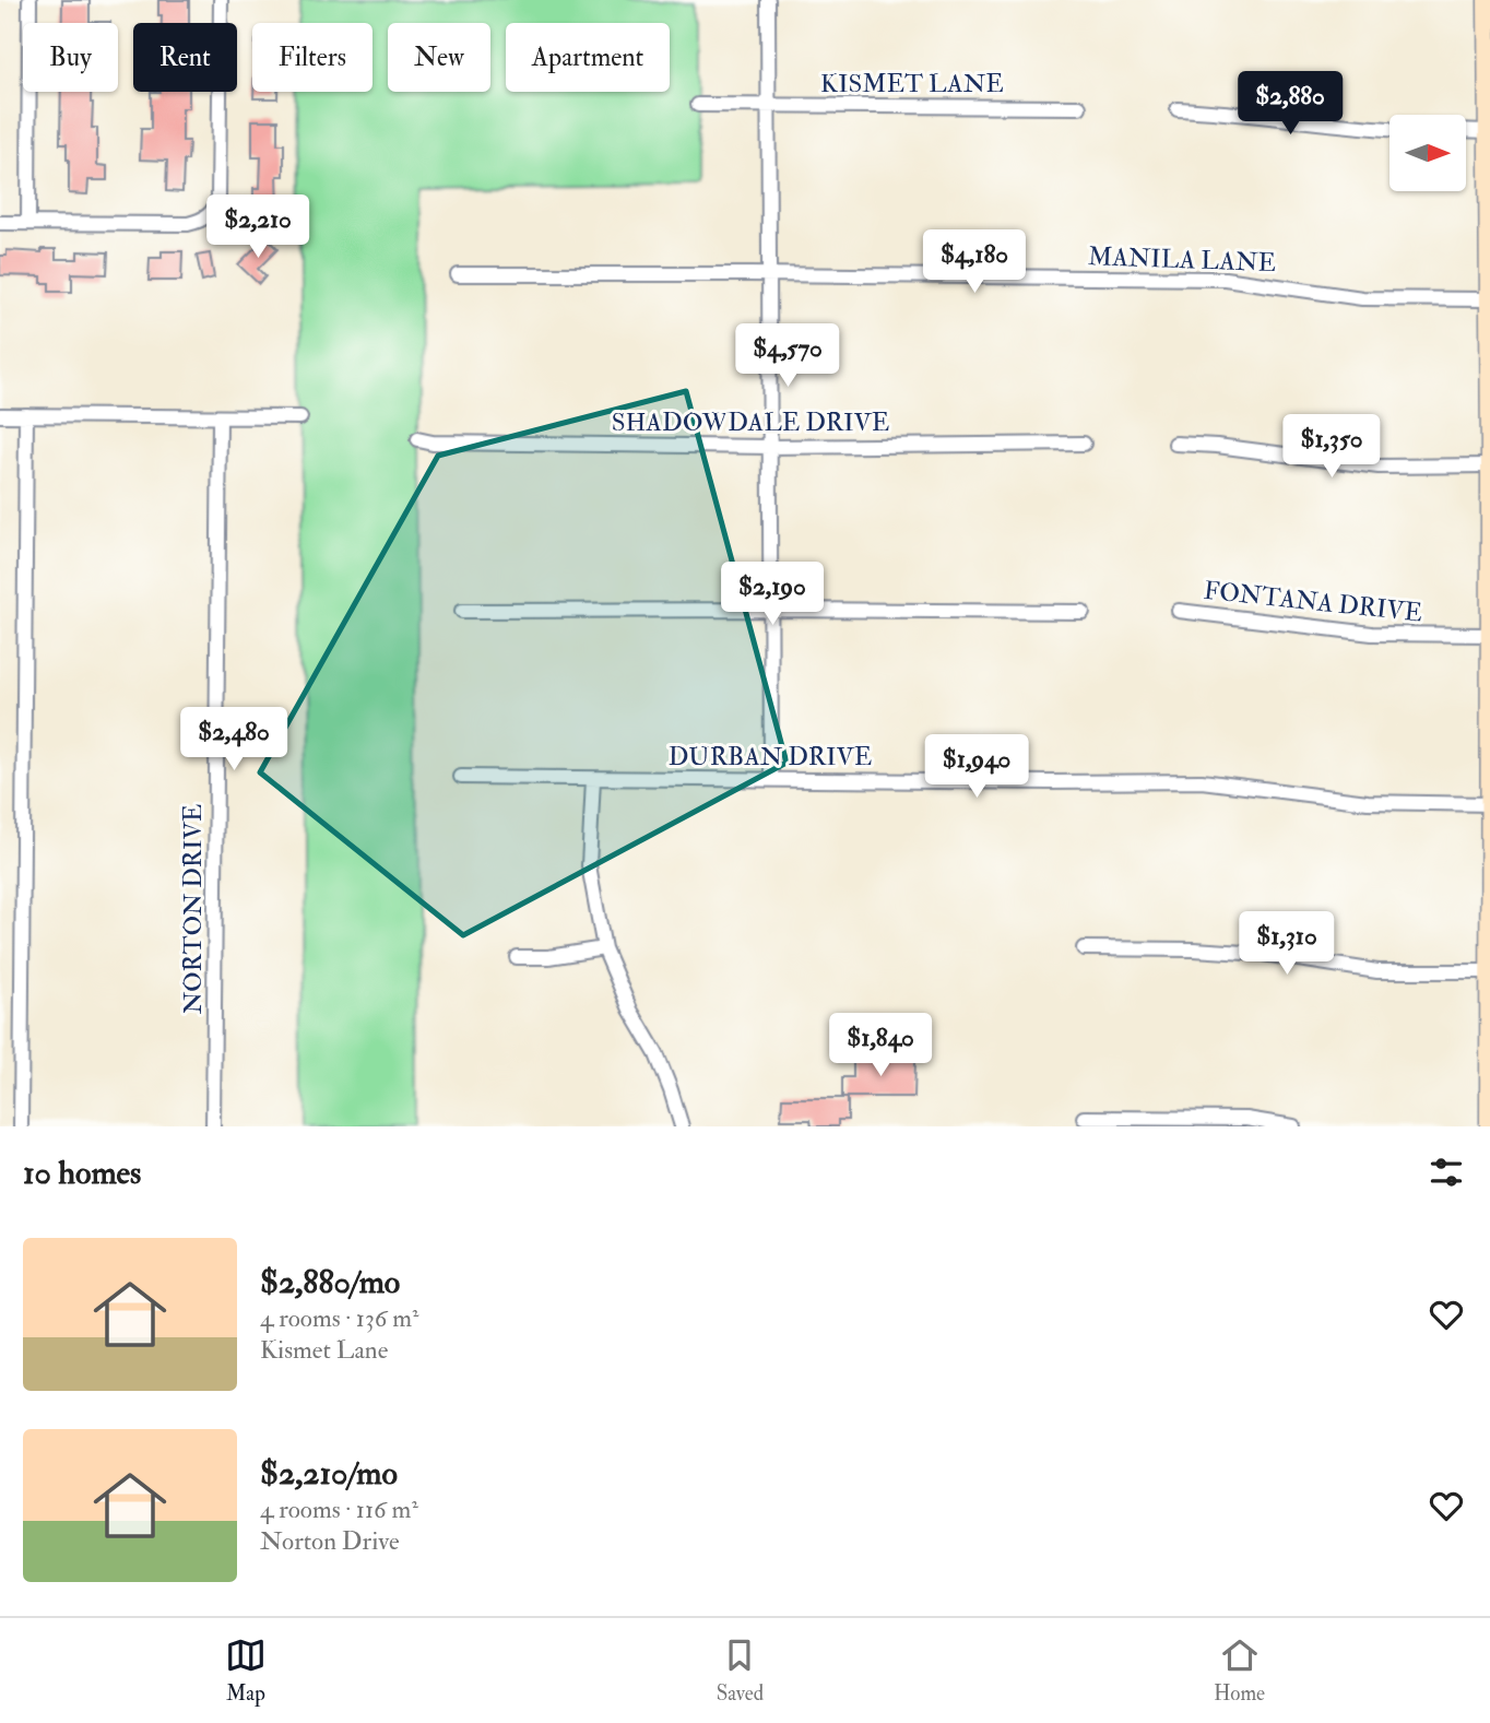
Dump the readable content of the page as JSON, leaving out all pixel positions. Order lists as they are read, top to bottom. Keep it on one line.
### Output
{"streets":{"street":["KISMET LANE","MANILA LANE","SHADOWDALE DRIVE","FONTANA DRIVE","DURBAN DRIVE","NORTON DRIVE"]},"north":"right","page":{"chip":["Buy","Rent","Filters","New","Apartment"],"price":["$2,880","$2,210","$4,180","$4,570","$1,350","$2,190","$2,480","$1,940","$1,310","$1,840"],"heading":"10 homes","list":[{"name":"$2,880/mo","note":"4 rooms · 136 m² · Kismet Lane"},{"name":"$2,210/mo","note":"4 rooms · 116 m² · Norton Drive"}],"tabs":["Map","Saved","Home"]}}
